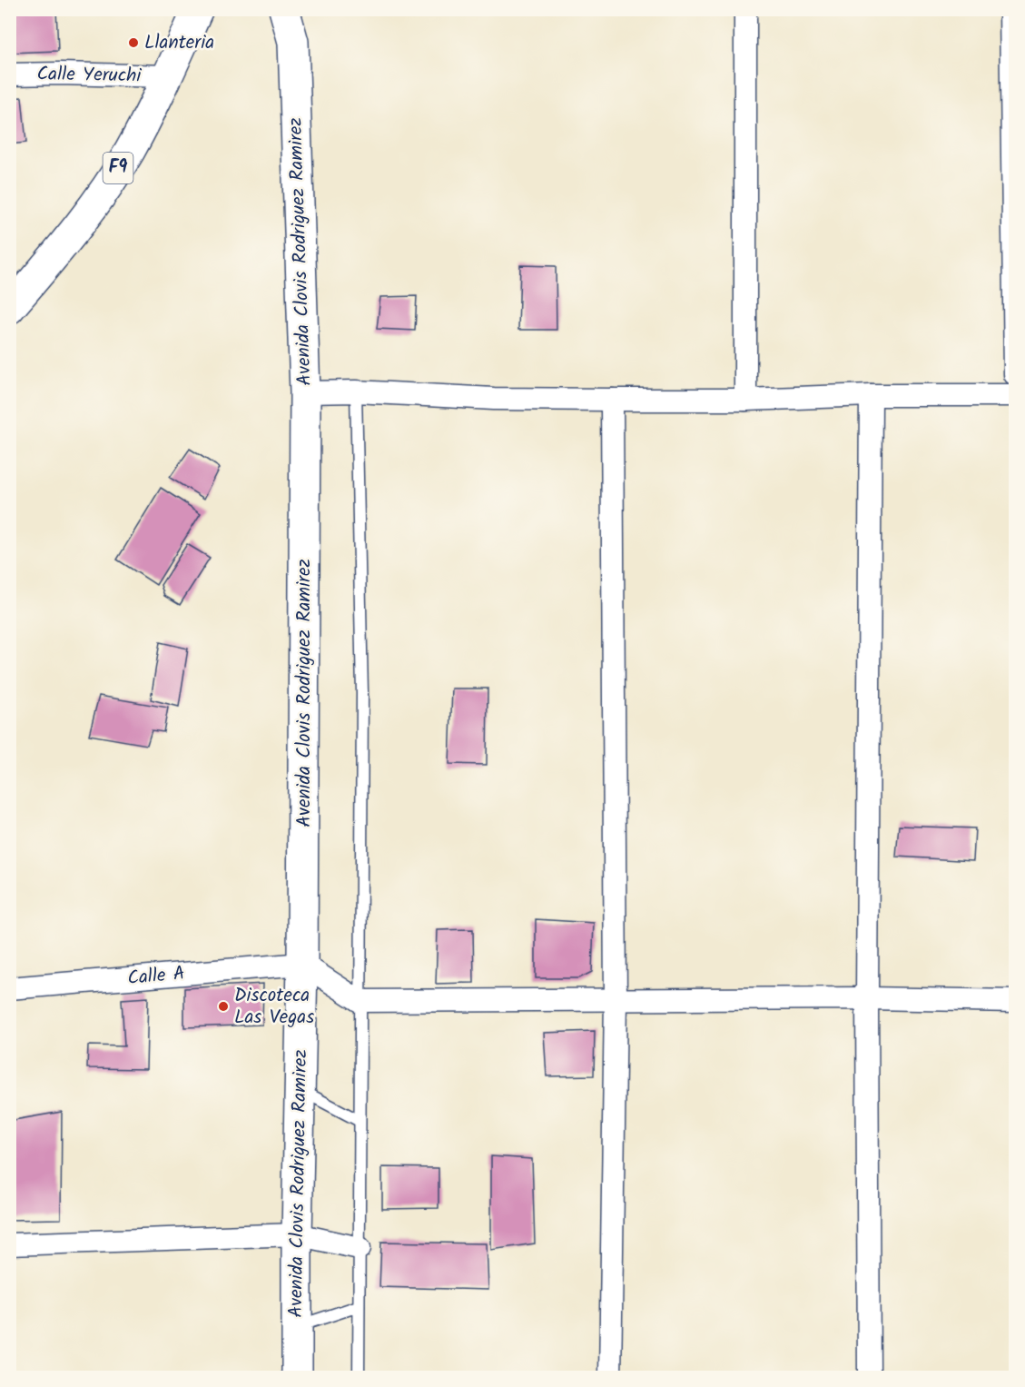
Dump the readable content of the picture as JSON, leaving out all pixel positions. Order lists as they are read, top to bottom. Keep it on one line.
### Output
{"streets":{"main road":["F9","Avenida Clovis Rodriguez Ramirez"],"street":["Calle Yeruchi","Calle A"]},"crossings":[["Calle Yeruchi","F9"],["Avenida Clovis Rodriguez Ramirez","Calle A"]],"places":["Llanteria","Discoteca Las Vegas"]}
